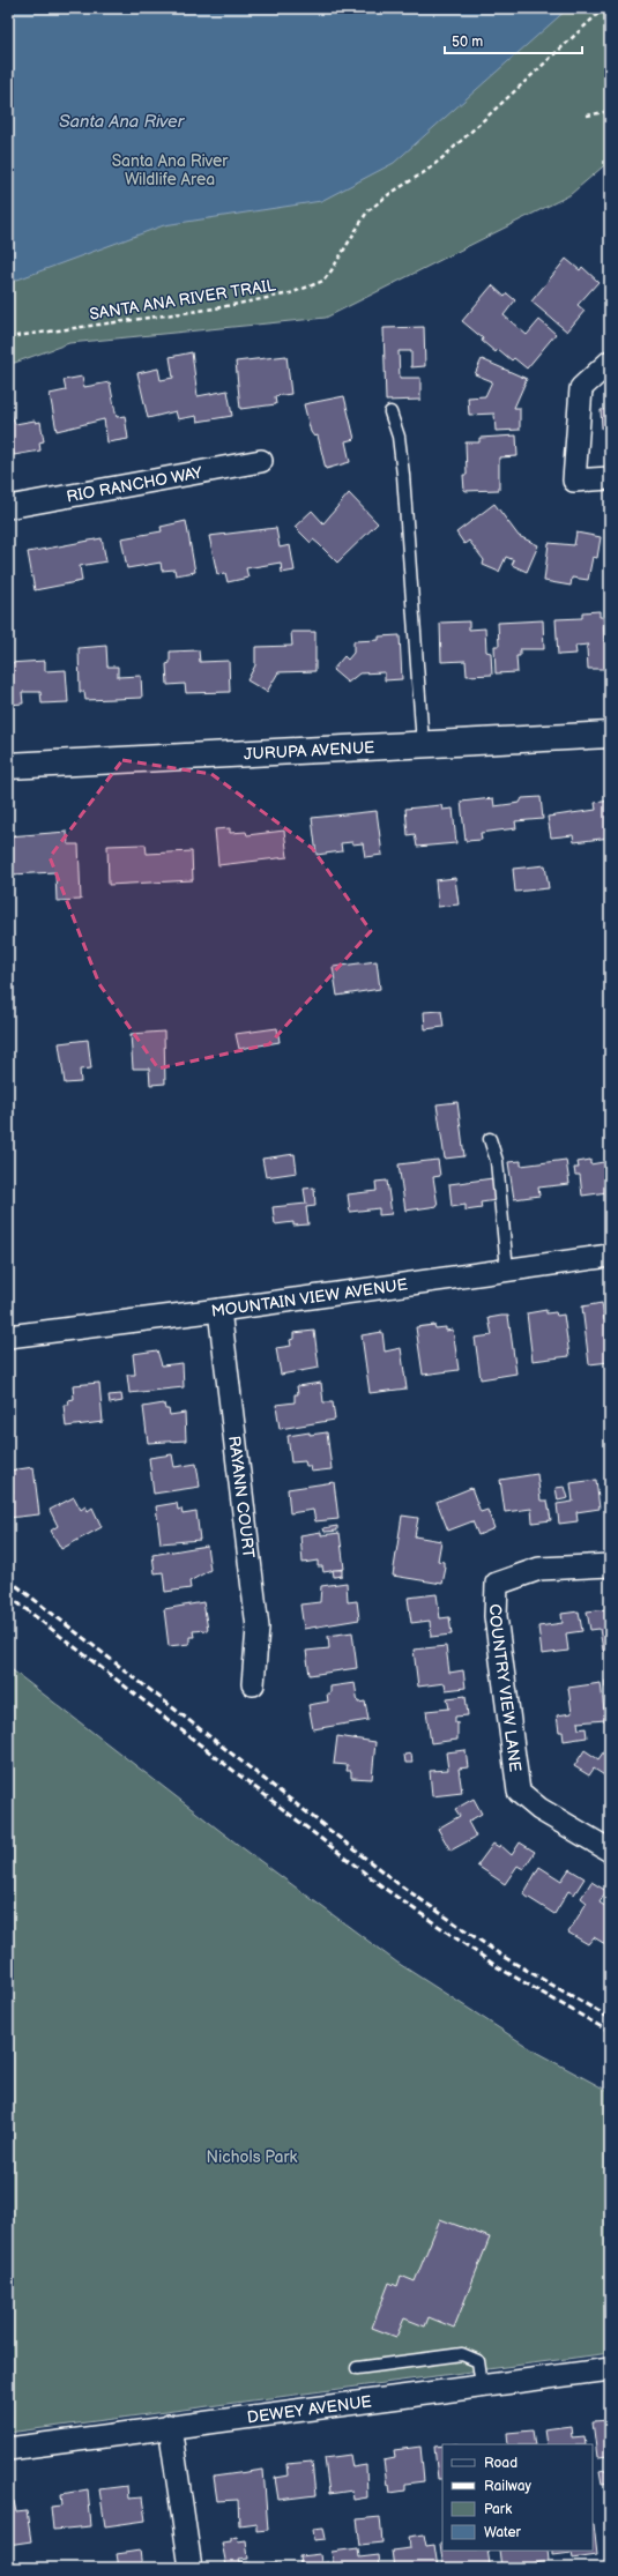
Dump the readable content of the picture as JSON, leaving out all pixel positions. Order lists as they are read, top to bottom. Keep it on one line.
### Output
{"streets":{"main road":["JURUPA AVENUE"],"street":["RIO RANCHO WAY","MOUNTAIN VIEW AVENUE","RAYANN COURT","COUNTRY VIEW LANE","DEWEY AVENUE"],"path":["SANTA ANA RIVER TRAIL"]},"crossings":[["MOUNTAIN VIEW AVENUE","RAYANN COURT"]],"water":["Santa Ana River"],"parks":["Santa Ana River Wildlife Area","Nichols Park"],"legend":["Road","Railway","Park","Water"],"scale_bar":"50 m"}
